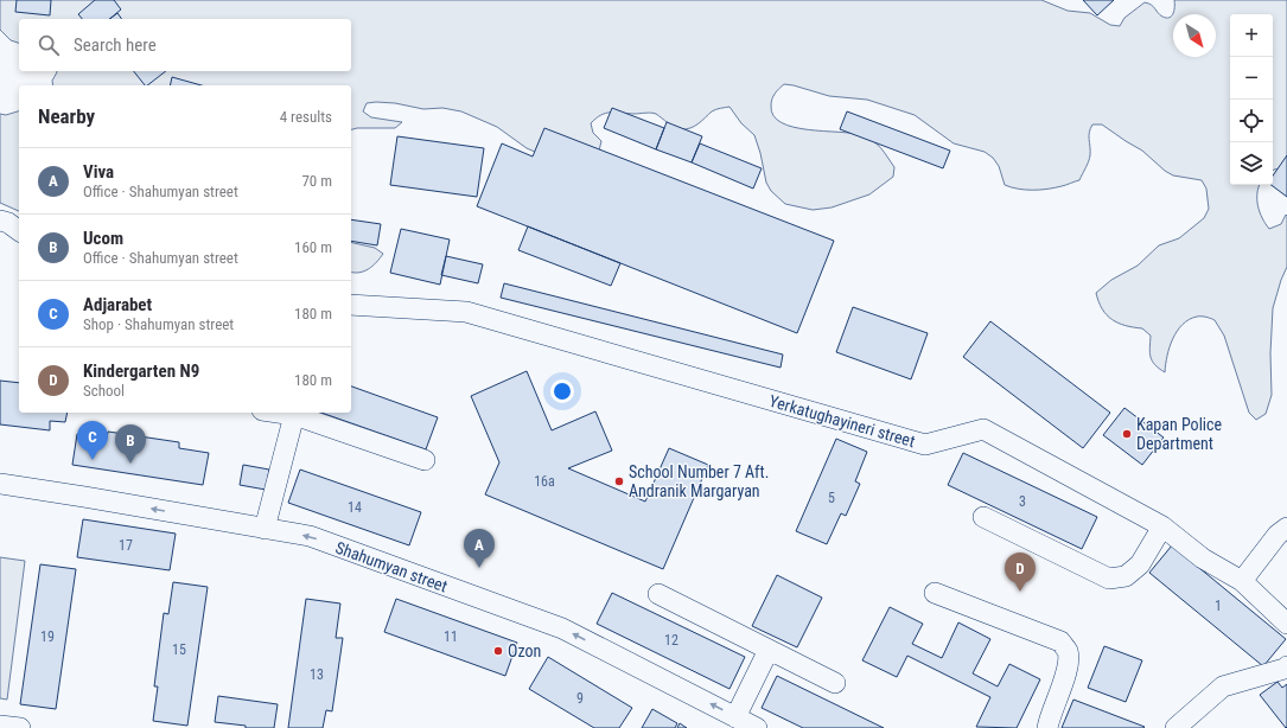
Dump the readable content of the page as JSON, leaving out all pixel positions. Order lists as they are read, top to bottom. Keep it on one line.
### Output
{"streets":{"street":["Yerkatughayineri street","Shahumyan street"]},"places":["Kapan Police Department","School Number 7 Aft. Andranik Margaryan","Ozon"],"house_numbers":["16a","5","3","14","17","1","19","11","12","15","13","9"],"north":"bottom right","page":{"map_buttons":["+","−"],"search":"Search here","heading":["Nearby","4 results"],"list":[{"mark":"A","name":"Viva","note":"Office · Shahumyan street","value":"70 m"},{"mark":"B","name":"Ucom","note":"Office · Shahumyan street","value":"160 m"},{"mark":"C","name":"Adjarabet","note":"Shop · Shahumyan street","value":"180 m"},{"mark":"D","name":"Kindergarten N9","note":"School","value":"180 m"}],"pins":["C","B","A","D"]}}
